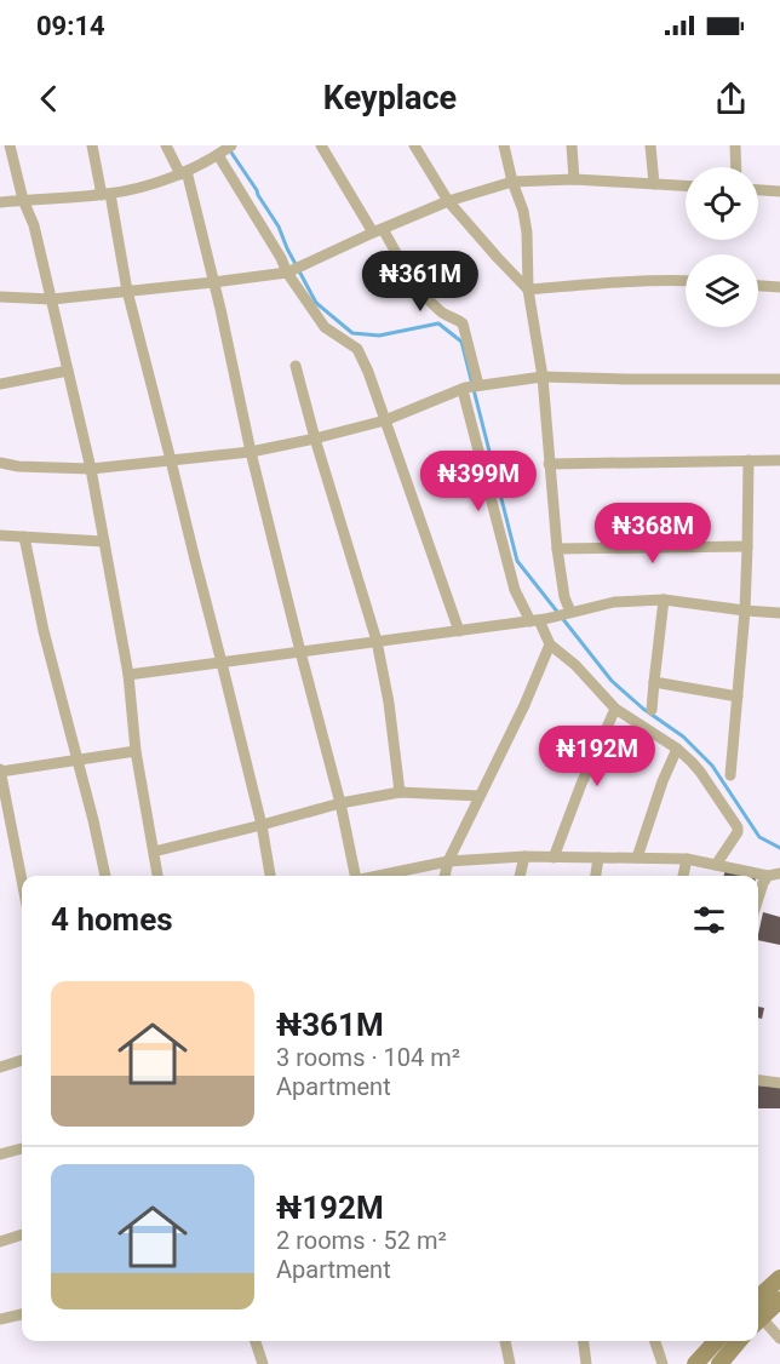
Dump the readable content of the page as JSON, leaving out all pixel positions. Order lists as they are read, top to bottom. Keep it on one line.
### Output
{"page":{"status":"09:14","header":"Keyplace","price":["₦361M","₦399M","₦368M","₦192M"],"heading":"4 homes","list":[{"name":"₦361M","note":"3 rooms · 104 m² · Apartment"},{"name":"₦192M","note":"2 rooms · 52 m² · Apartment"}]}}
